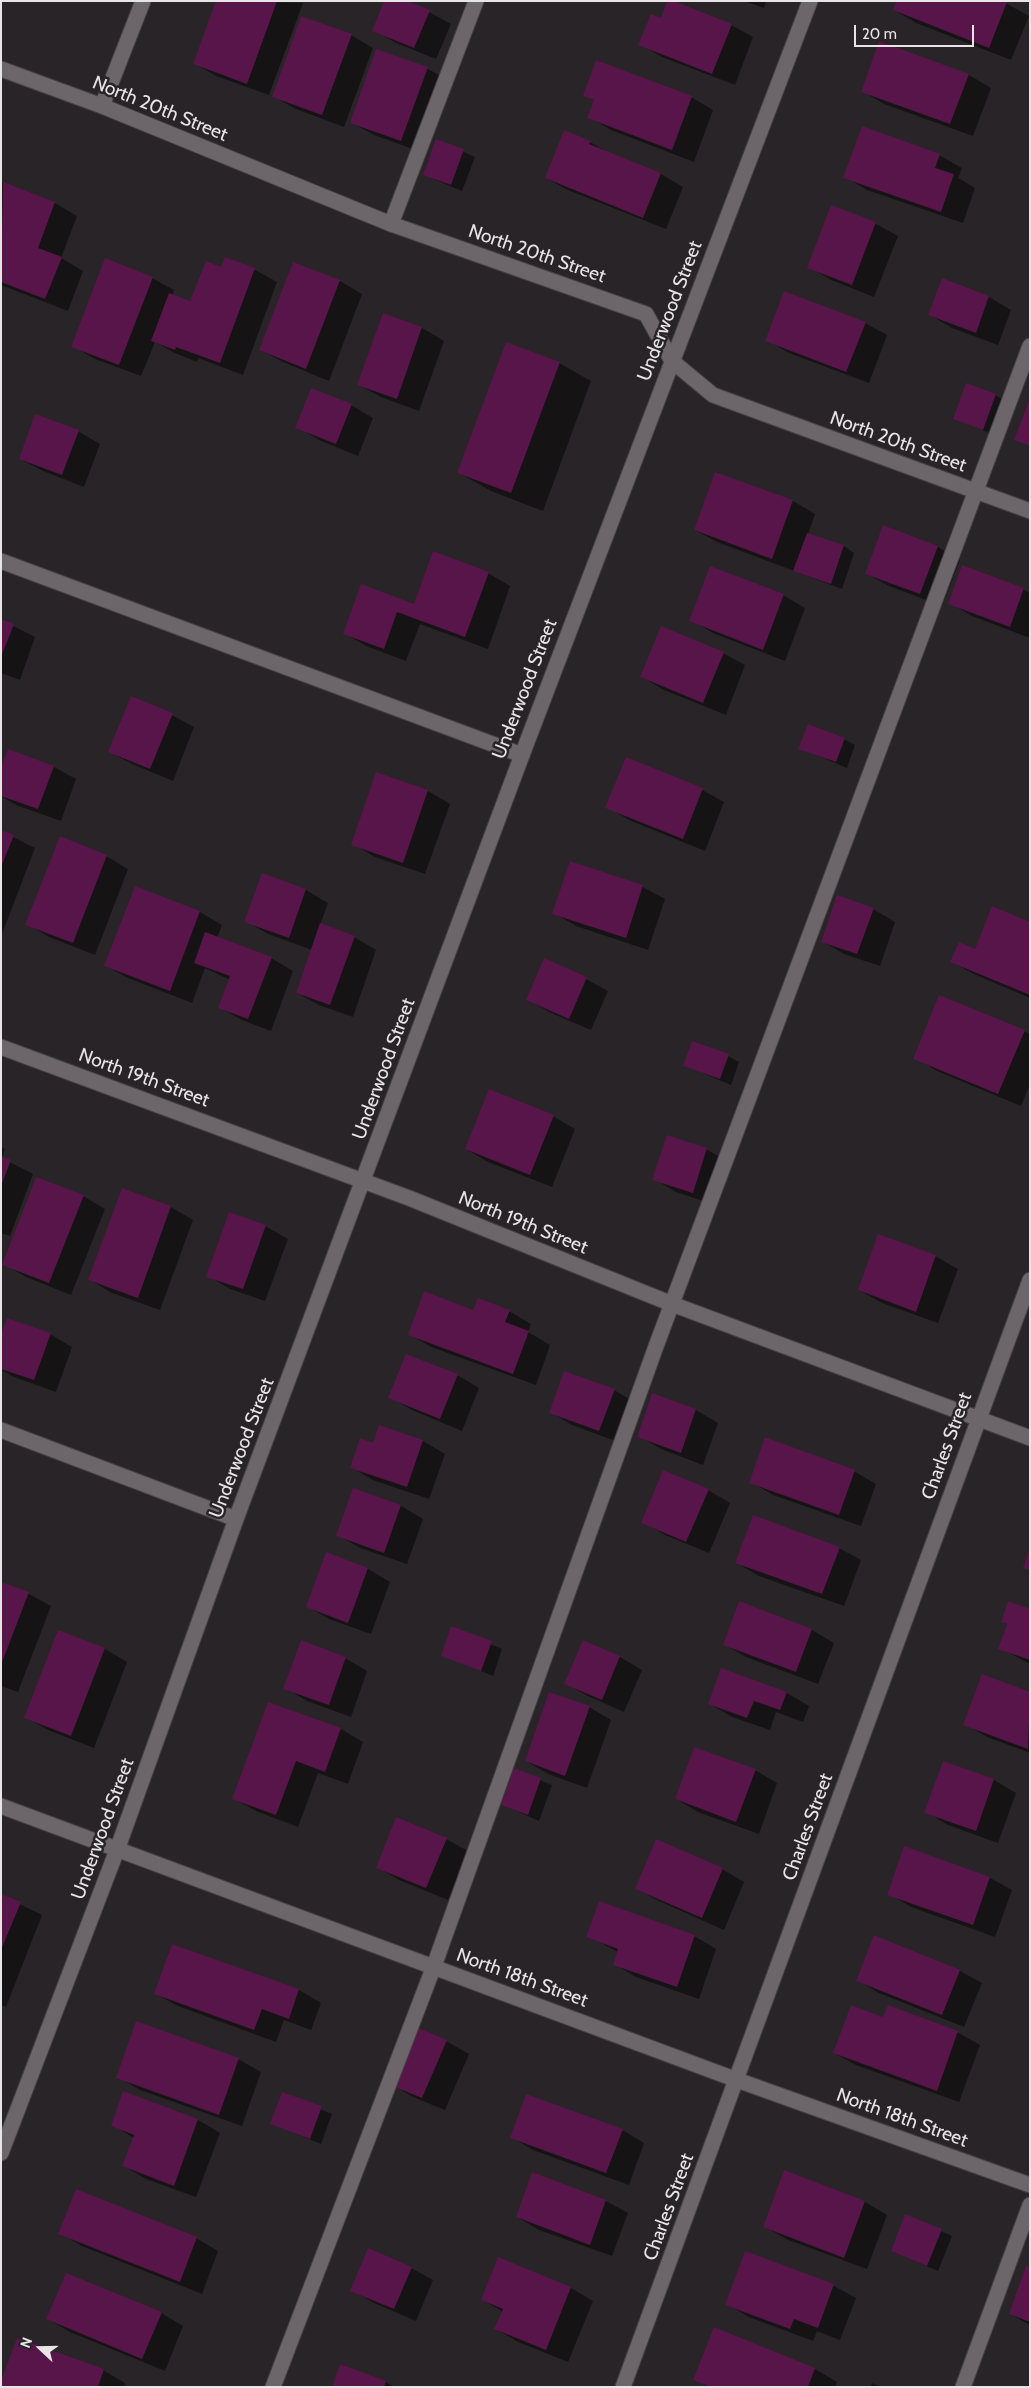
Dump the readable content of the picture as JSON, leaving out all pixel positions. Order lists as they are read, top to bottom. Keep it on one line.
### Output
{"streets":{"street":["North 20th Street","Underwood Street","North 19th Street","Charles Street","North 18th Street"]},"crossings":[["North 20th Street","Underwood Street"],["Underwood Street","North 19th Street"],["Underwood Street","North 18th Street"],["North 19th Street","Charles Street"],["Charles Street","North 18th Street"]],"scale_bar":"20 m","north":"left"}
